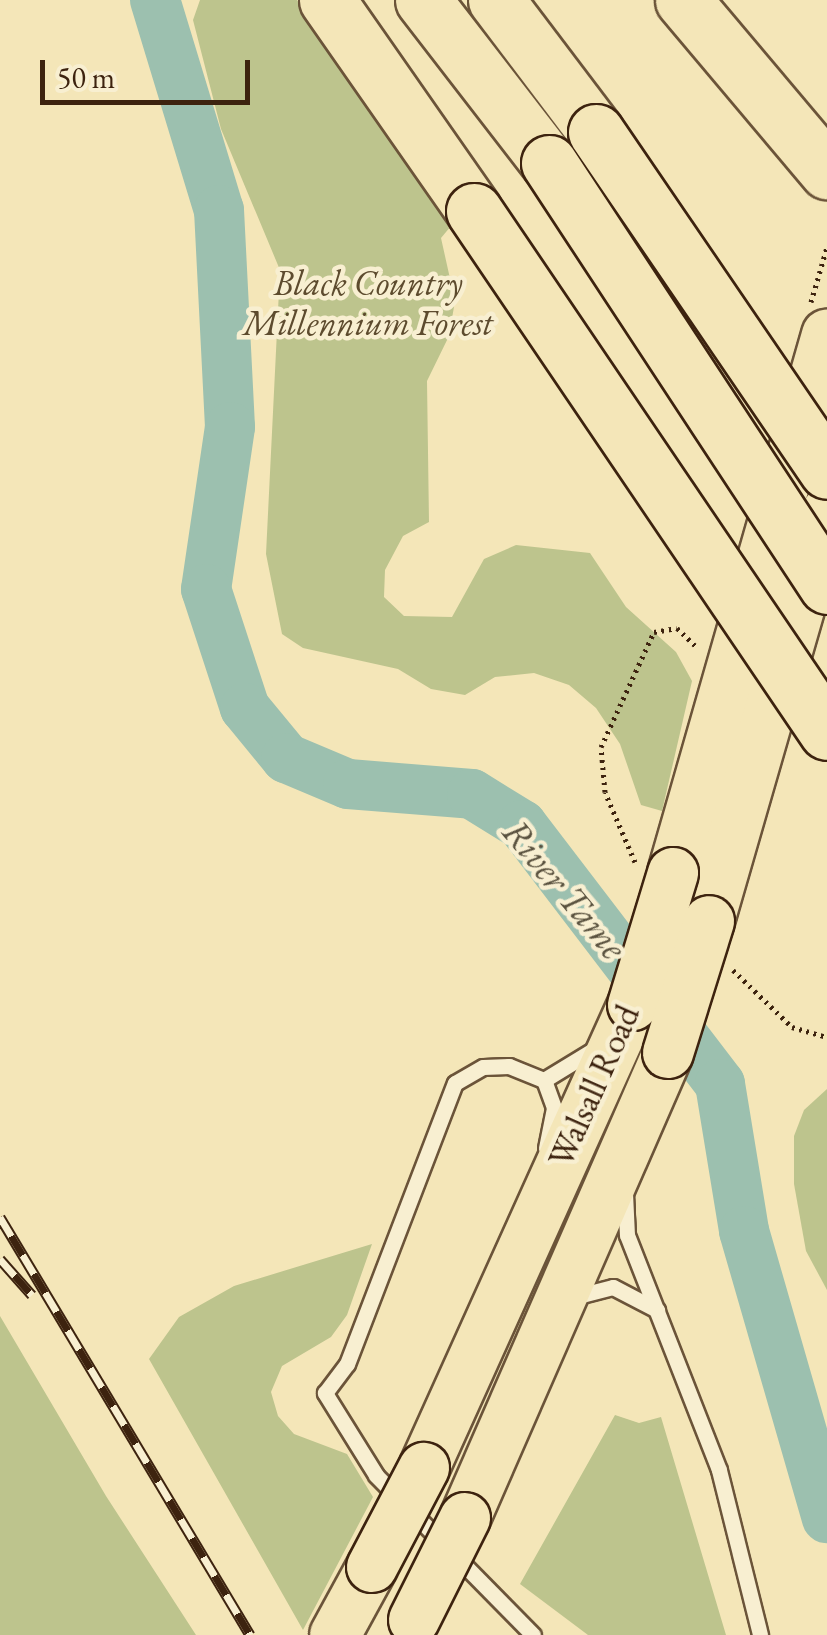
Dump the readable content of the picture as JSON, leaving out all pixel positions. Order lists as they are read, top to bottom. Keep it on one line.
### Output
{"streets":{"main road":["Walsall Road"]},"water":["River Tame"],"parks":["Black Country Millennium Forest"],"scale_bar":"50 m"}
